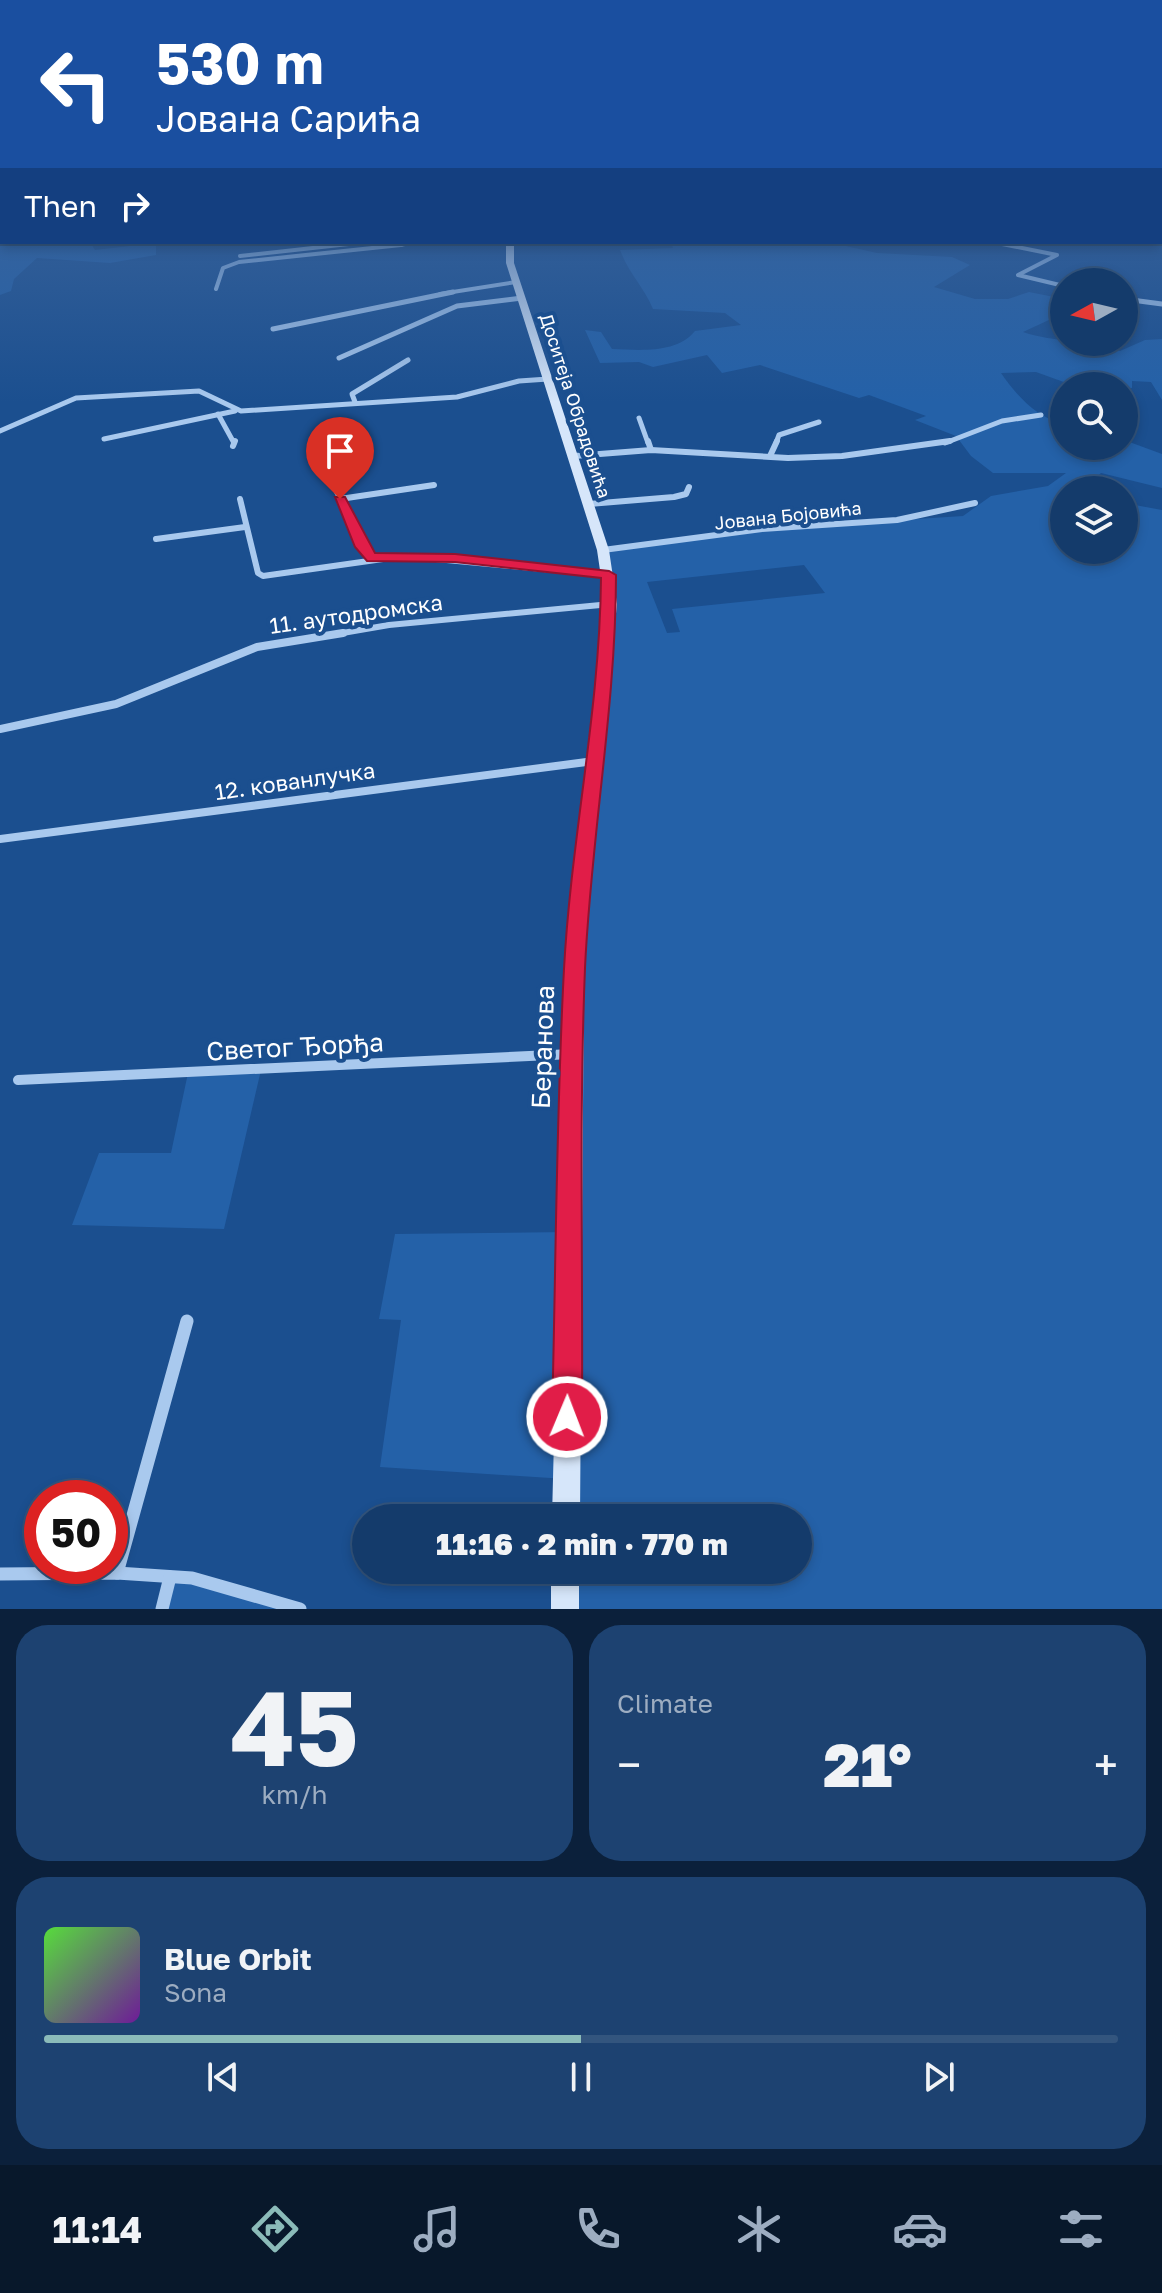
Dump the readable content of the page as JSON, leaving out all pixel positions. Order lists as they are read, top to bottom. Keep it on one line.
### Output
{"streets":{"main road":["Доситеја Обрадовића","Беранова"],"street":["Јована Бојовића","11. аутодромска","12. кованлучка","Светог Ђорђа"]},"crossings":[["Доситеја Обрадовића","Јована Бојовића"],["Доситеја Обрадовића","Беранова"],["11. аутодромска","Беранова"],["12. кованлучка","Беранова"],["Светог Ђорђа","Беранова"]],"north":"left","page":{"turn":["530 m","Јована Сарића"],"then":"Then","limit":"50","trip":"11:16 · 2 min · 770 m","tile":[["45","km/h"],"Climate"],"heat":["−","21°","+"],"song":["Blue Orbit","Sona"],"tabs":"11:14"}}
